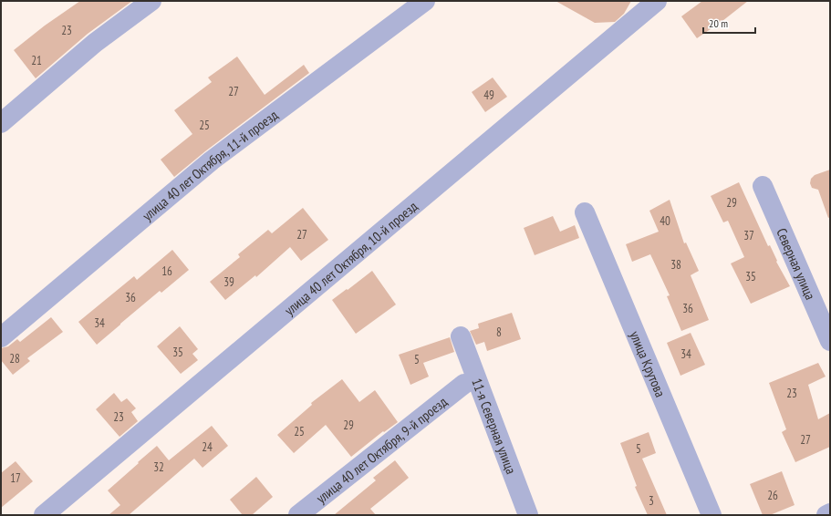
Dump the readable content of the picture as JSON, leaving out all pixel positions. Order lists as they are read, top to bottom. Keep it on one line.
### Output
{"streets":{"street":["улица 40 лет Октября, 11-й проезд","улица 40 лет Октября, 10-й проезд","Северная улица","улица Крутова","11-я Северная улица","улица 40 лет Октября, 9-й проезд"]},"house_numbers":["23","21","27","49","25","29","40","27","37","38","16","35","39","36","36","34","8","35","34","28","5","23","23","29","25","27","24","5","32","17","26","3"],"scale_bar":"20 m"}
